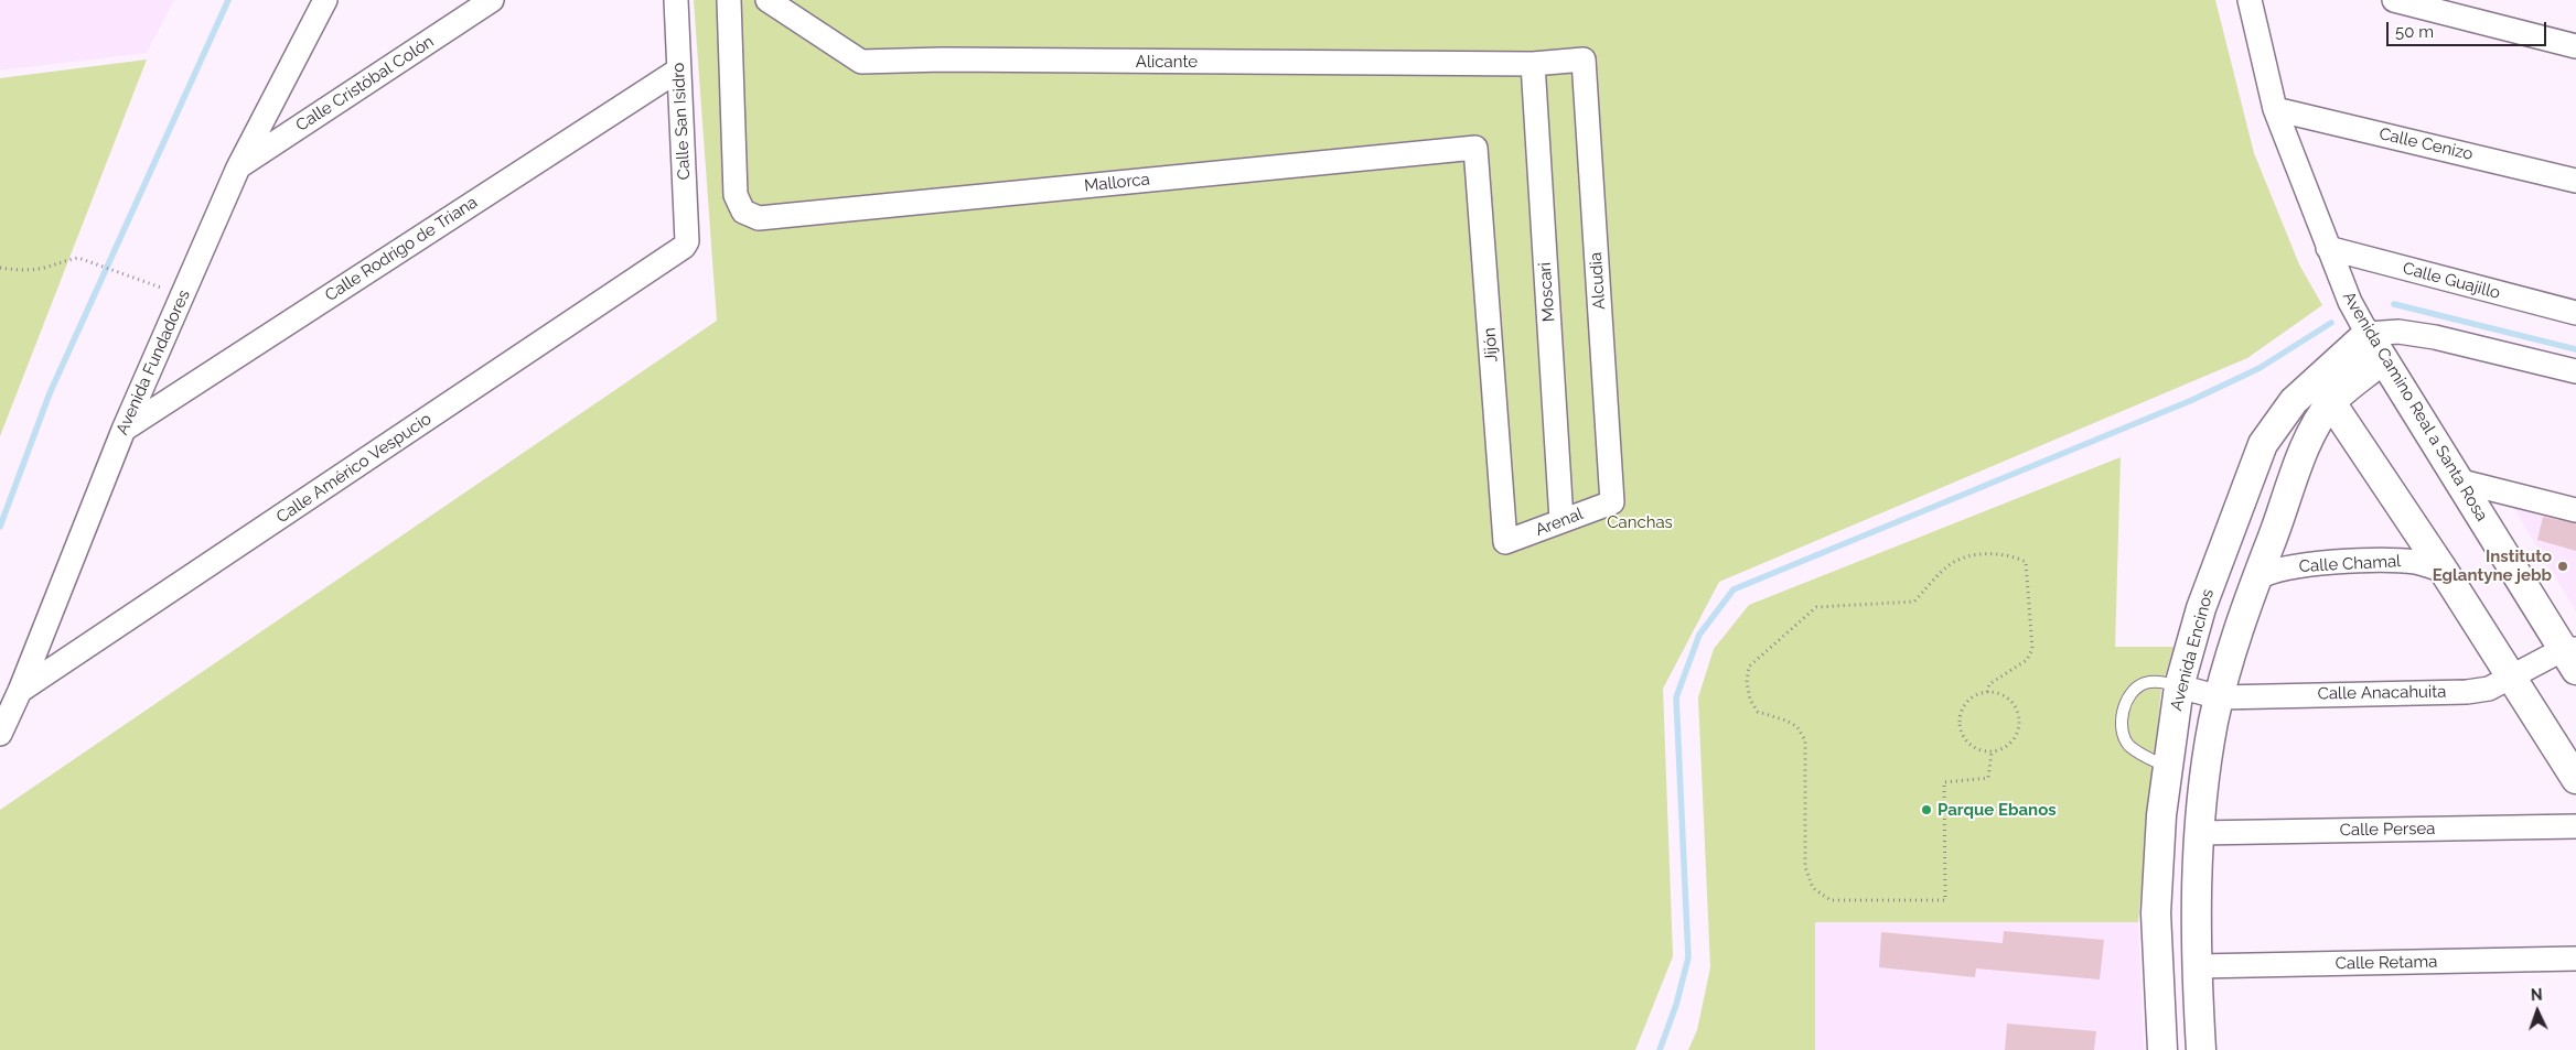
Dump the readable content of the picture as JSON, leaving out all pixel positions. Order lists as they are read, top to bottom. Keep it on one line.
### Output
{"streets":{"street":["Alicante","Calle Cristóbal Colón","Calle San Isidro","Calle Cenizo","Mallorca","Calle Rodrigo de Triana","Alcudia","Calle Guajillo","Moscari","Jijón","Avenida Fundadores","Avenida Camino Real a Santa Rosa","Calle Américo Vespucio","Arenal","Calle Chamal","Avenida Encinos","Calle Anacahuita","Calle Persea","Calle Retama"]},"crossings":[["Alicante","Alcudia"],["Alicante","Moscari"],["Calle Cristóbal Colón","Avenida Fundadores"],["Calle San Isidro","Calle Rodrigo de Triana"],["Calle San Isidro","Calle Américo Vespucio"],["Calle Cenizo","Avenida Camino Real a Santa Rosa"],["Mallorca","Jijón"],["Calle Rodrigo de Triana","Avenida Fundadores"],["Alcudia","Arenal"],["Calle Guajillo","Avenida Camino Real a Santa Rosa"],["Moscari","Arenal"],["Jijón","Arenal"],["Avenida Fundadores","Calle Américo Vespucio"],["Avenida Camino Real a Santa Rosa","Avenida Encinos"],["Avenida Camino Real a Santa Rosa","Calle Anacahuita"],["Calle Chamal","Avenida Encinos"],["Avenida Encinos","Calle Anacahuita"],["Avenida Encinos","Calle Persea"],["Avenida Encinos","Calle Retama"]],"parks":["Canchas"],"places":["Instituto Eglantyne jebb","Parque Ebanos"],"scale_bar":"50 m","north":"top"}
